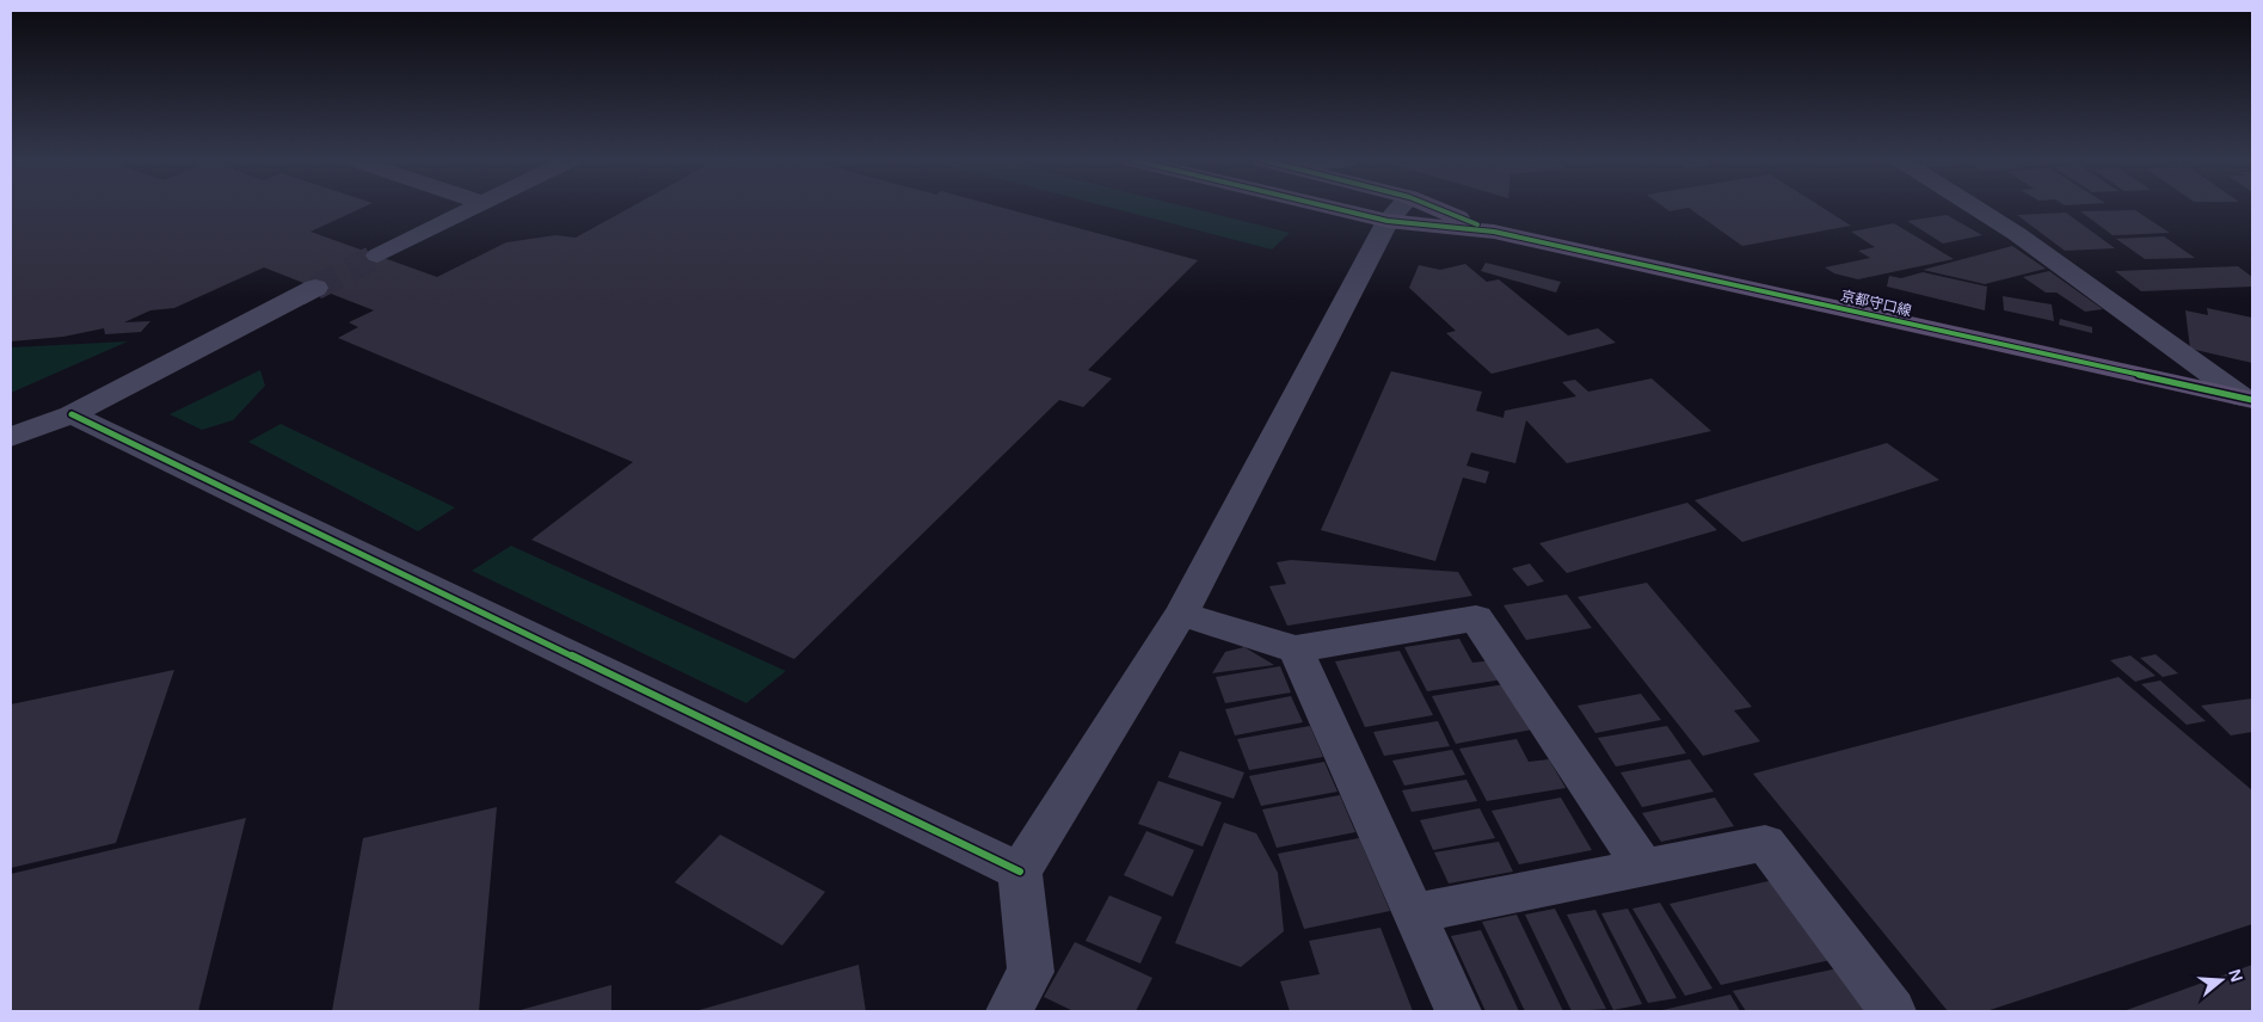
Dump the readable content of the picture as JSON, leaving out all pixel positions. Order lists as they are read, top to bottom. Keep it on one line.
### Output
{"streets":{"main road":["京都守口線"]},"north":"right"}
